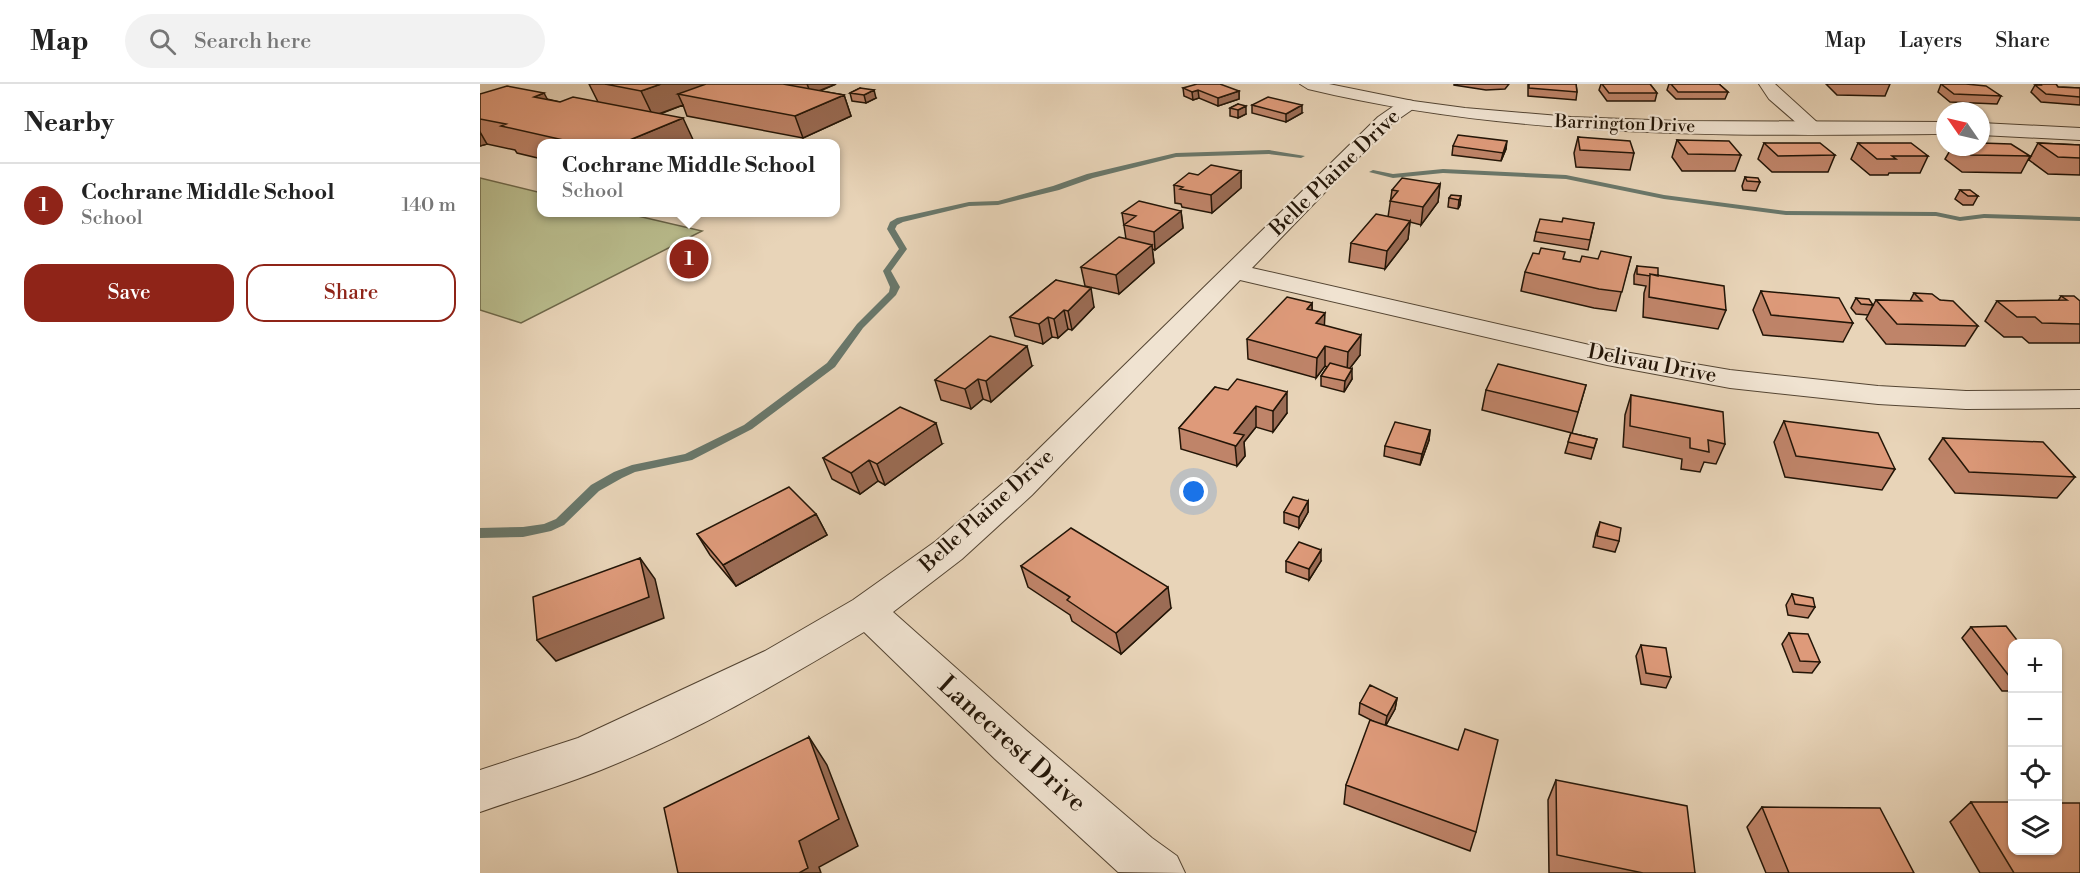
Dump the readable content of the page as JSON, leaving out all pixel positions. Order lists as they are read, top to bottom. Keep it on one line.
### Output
{"streets":{"street":["Barrington Drive","Belle Plaine Drive","Delivau Drive","Lanecrest Drive"]},"crossings":[["Barrington Drive","Belle Plaine Drive"],["Belle Plaine Drive","Delivau Drive"],["Belle Plaine Drive","Lanecrest Drive"]],"north":"top left","page":{"header":"Map","search":"Search here","nav":["Map","Layers","Share"],"heading":"Nearby","popup":["Cochrane Middle School","School"],"list":[{"mark":"1","name":"Cochrane Middle School","note":"School","value":"140 m"}],"pins":"1","buttons":["Save","Share"],"map_buttons":["+","−"]}}
